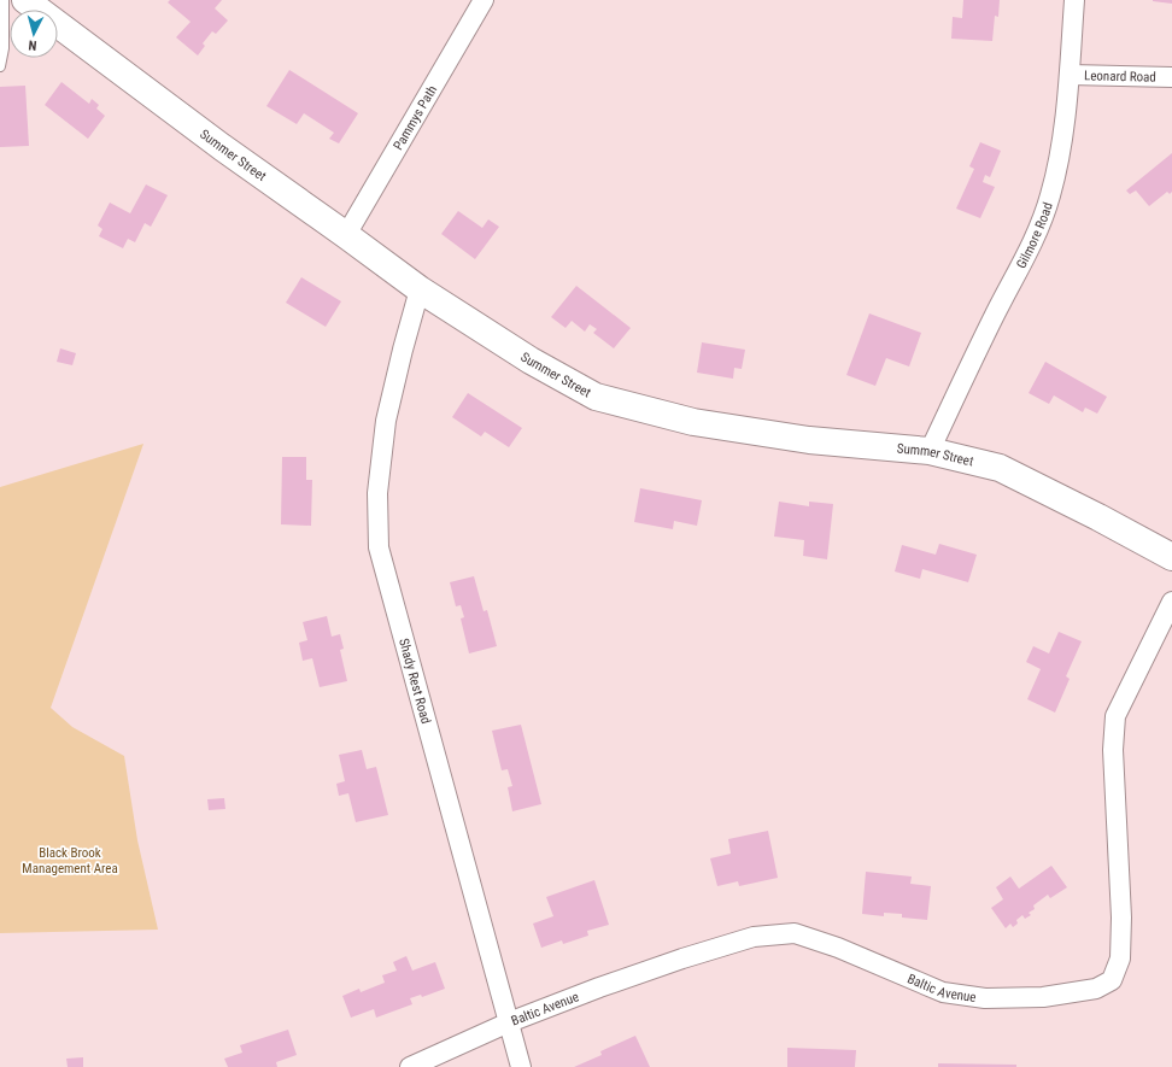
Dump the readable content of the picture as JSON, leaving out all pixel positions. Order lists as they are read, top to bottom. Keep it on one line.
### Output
{"streets":{"street":["Leonard Road","Pammys Path","Summer Street","Gilmore Road","Shady Rest Road","Baltic Avenue"]},"crossings":[["Leonard Road","Gilmore Road"],["Pammys Path","Summer Street"],["Summer Street","Gilmore Road"],["Summer Street","Shady Rest Road"],["Shady Rest Road","Baltic Avenue"]],"parks":["Black Brook Management Area"],"north":"bottom"}
